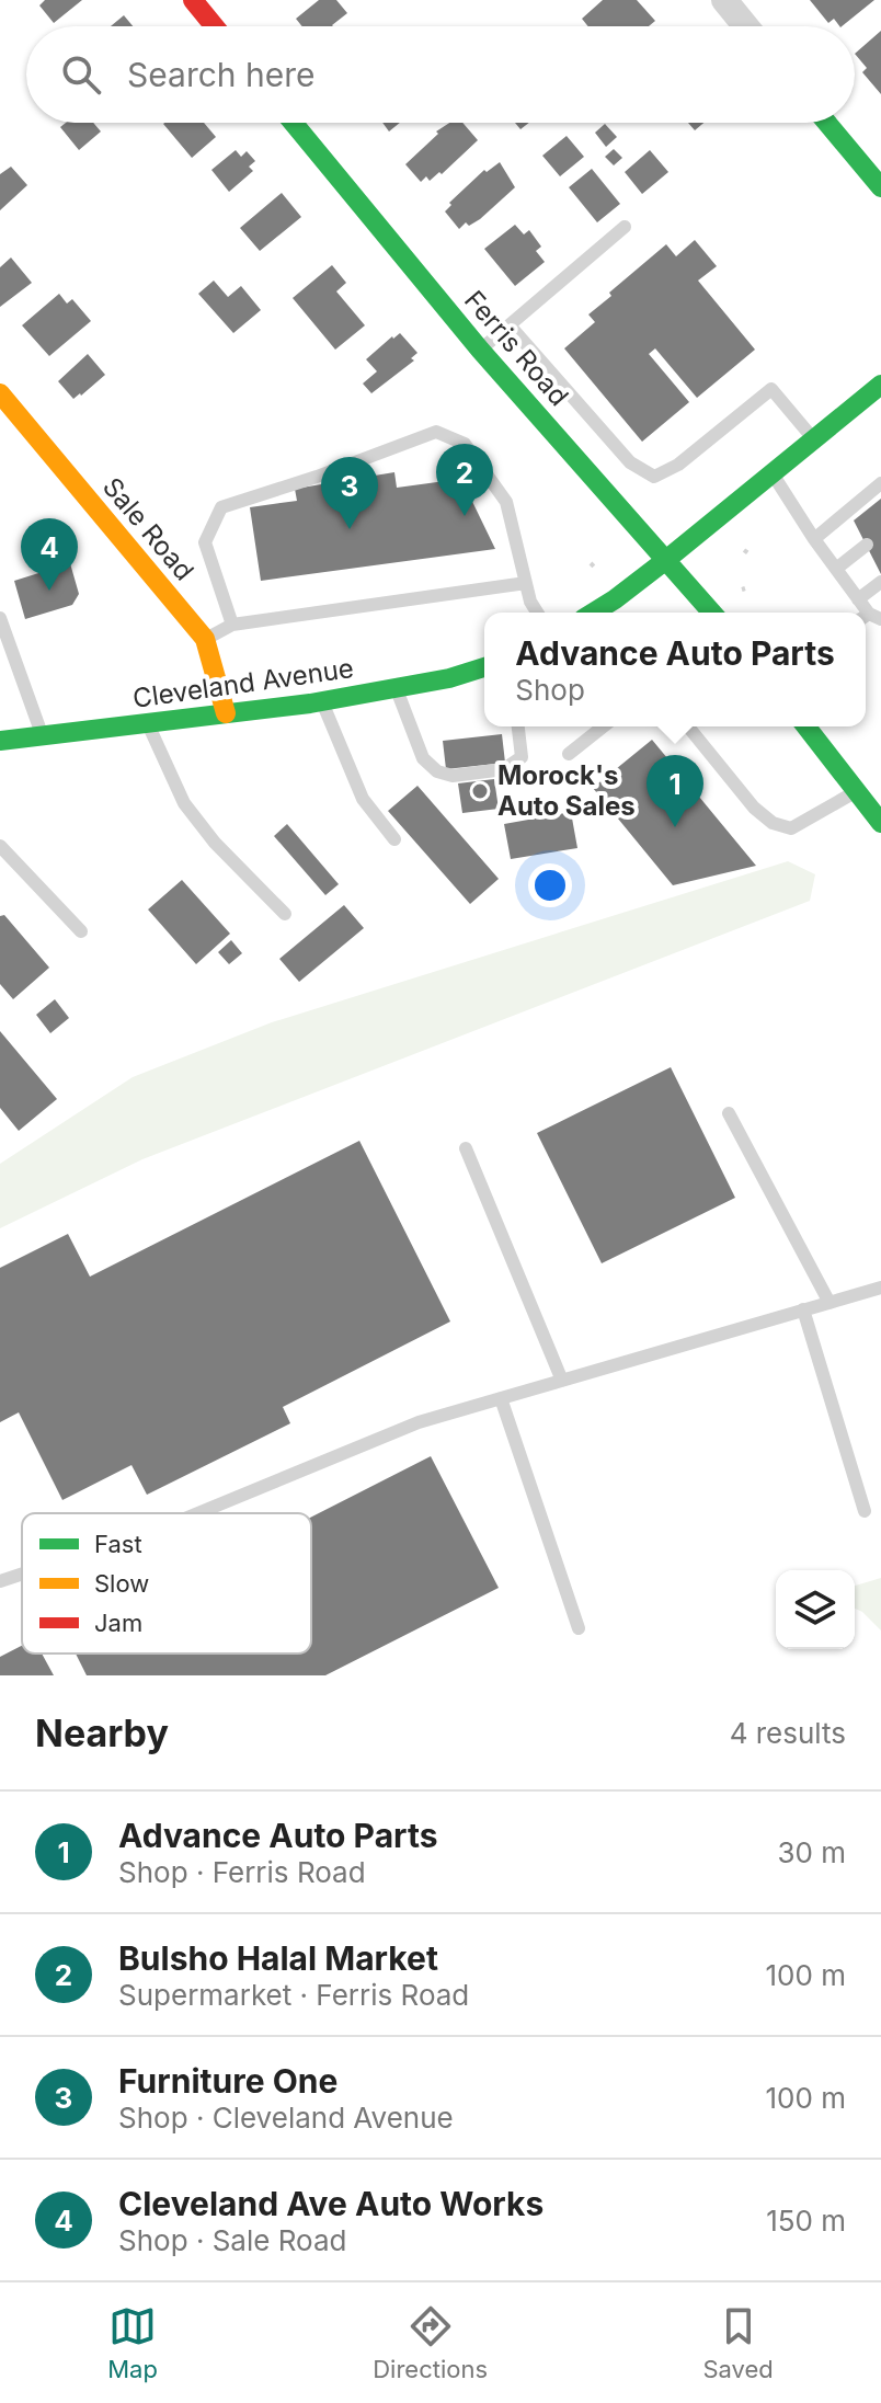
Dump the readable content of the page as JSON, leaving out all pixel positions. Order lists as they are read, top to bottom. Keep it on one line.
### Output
{"streets":{"main road":["Ferris Road","Sale Road","Cleveland Avenue"]},"crossings":[["Sale Road","Cleveland Avenue"]],"places":["Morock's Auto Sales"],"legend":["Fast","Slow","Jam"],"page":{"search":"Search here","pins":["2","3","4","1"],"popup":["Advance Auto Parts","Shop"],"heading":["Nearby","4 results"],"list":[{"mark":"1","name":"Advance Auto Parts","note":"Shop · Ferris Road","value":"30 m"},{"mark":"2","name":"Bulsho Halal Market","note":"Supermarket · Ferris Road","value":"100 m"},{"mark":"3","name":"Furniture One","note":"Shop · Cleveland Avenue","value":"100 m"},{"mark":"4","name":"Cleveland Ave Auto Works","note":"Shop · Sale Road","value":"150 m"}],"nav":["Map","Directions","Saved"]}}
